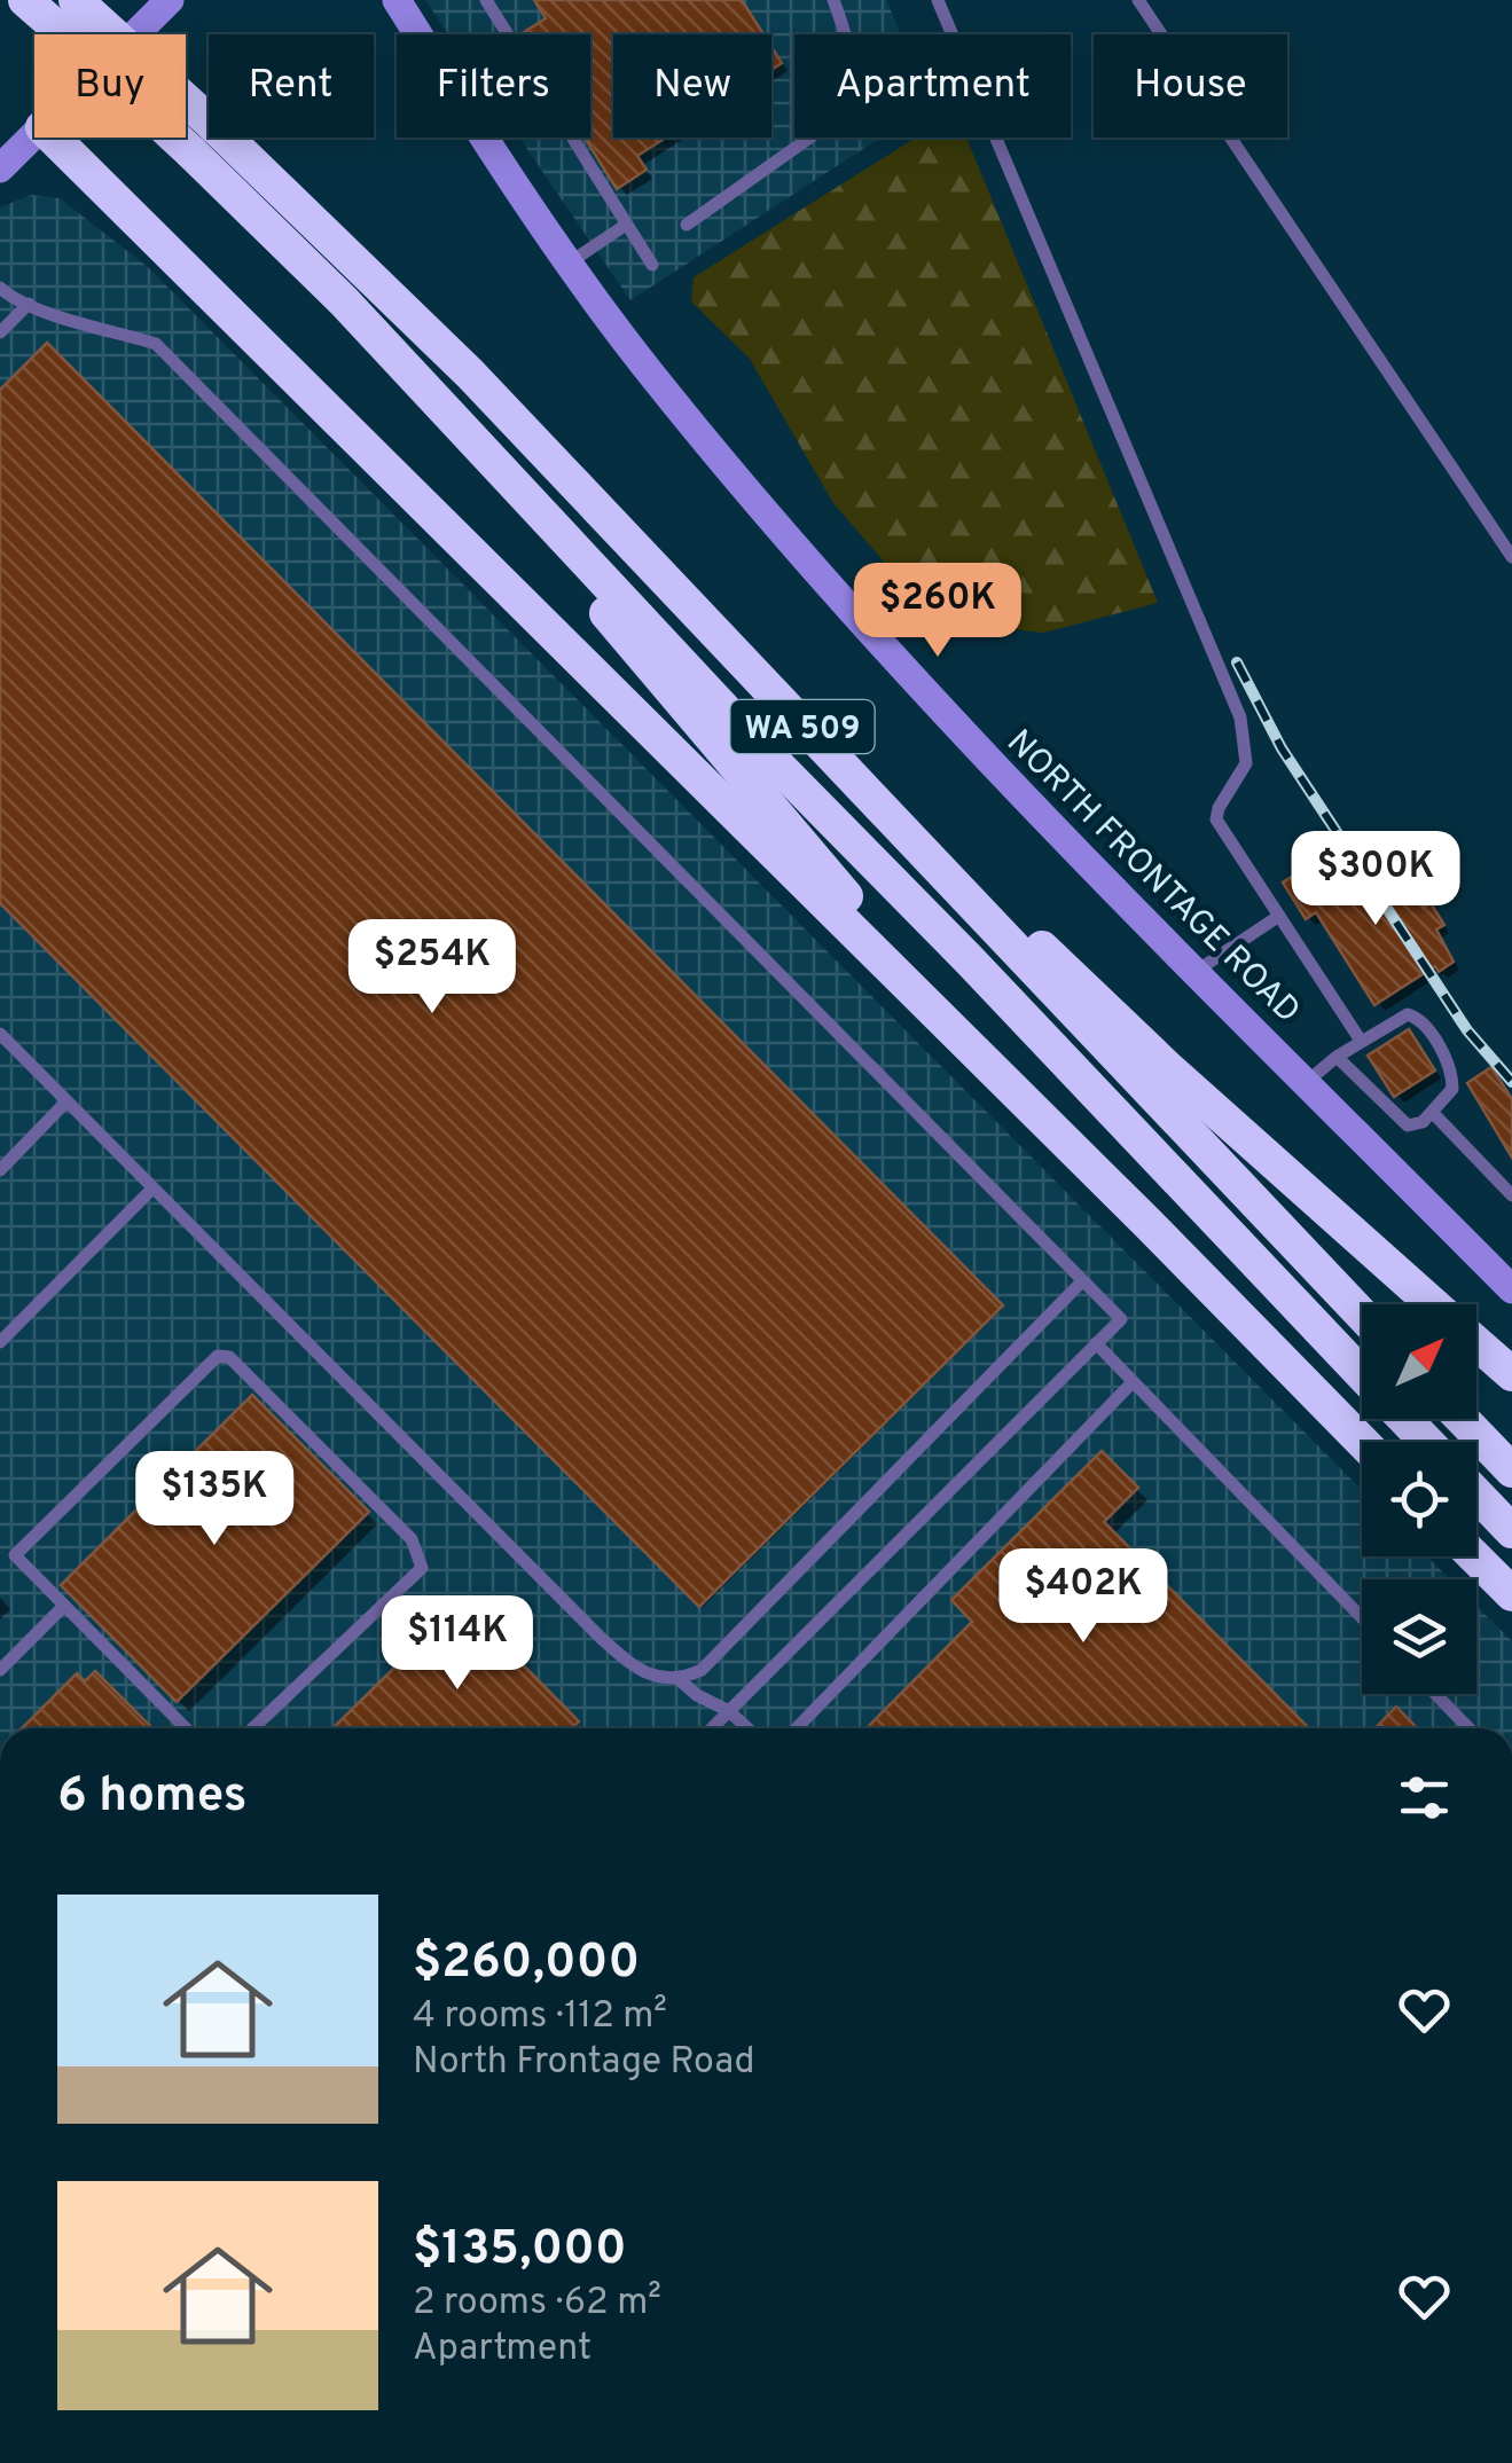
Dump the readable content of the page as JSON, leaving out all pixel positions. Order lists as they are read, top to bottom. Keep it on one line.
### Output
{"streets":{"highway":["WA 509"],"street":["NORTH FRONTAGE ROAD"]},"north":"top right","page":{"chip":["Buy","Rent","Filters","New","Apartment","House"],"price":["$260K","$300K","$254K","$135K","$402K","$114K"],"heading":"6 homes","list":[{"name":"$260,000","note":"4 rooms · 112 m² · North Frontage Road"},{"name":"$135,000","note":"2 rooms · 62 m² · Apartment"}]}}
